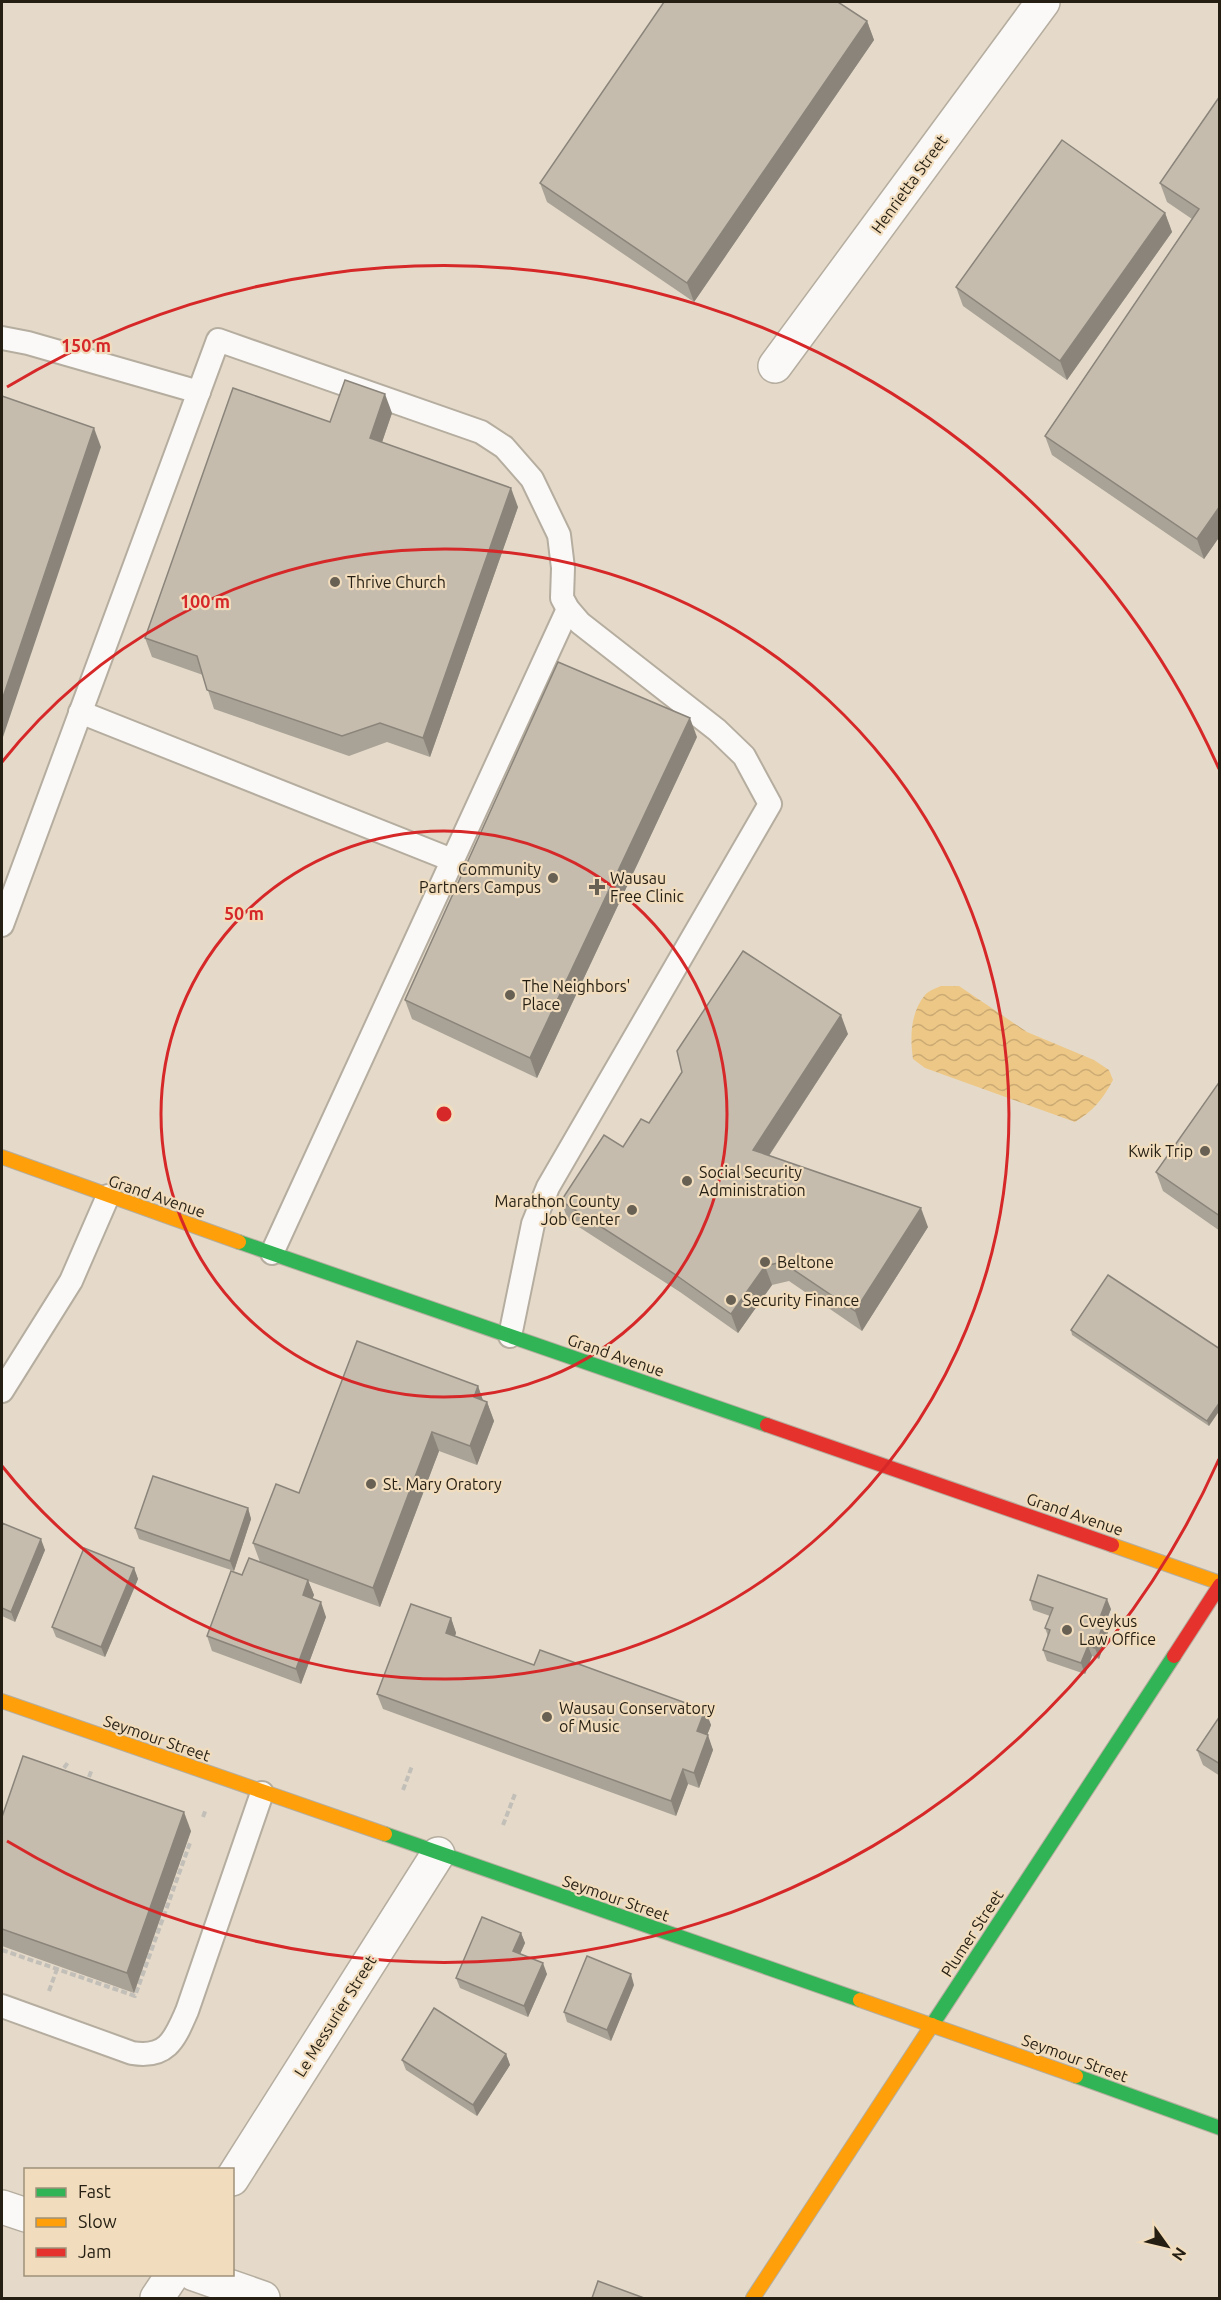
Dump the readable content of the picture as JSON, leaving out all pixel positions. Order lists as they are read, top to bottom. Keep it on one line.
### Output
{"streets":{"street":["Henrietta Street","Grand Avenue","Seymour Street","Plumer Street","Le Messurier Street"]},"crossings":[["Grand Avenue","Plumer Street"],["Seymour Street","Plumer Street"],["Seymour Street","Le Messurier Street"]],"places":{"other":["Thrive Church","Community Partners Campus","The Neighbors' Place","Kwik Trip","Social Security Administration","Marathon County Job Center","Beltone","Security Finance","St. Mary Oratory","Cveykus Law Office","Wausau Conservatory of Music"],"health":["Wausau Free Clinic"]},"legend":["Fast","Slow","Jam"],"north":"bottom right","rings":["150 m","100 m","50 m"]}
